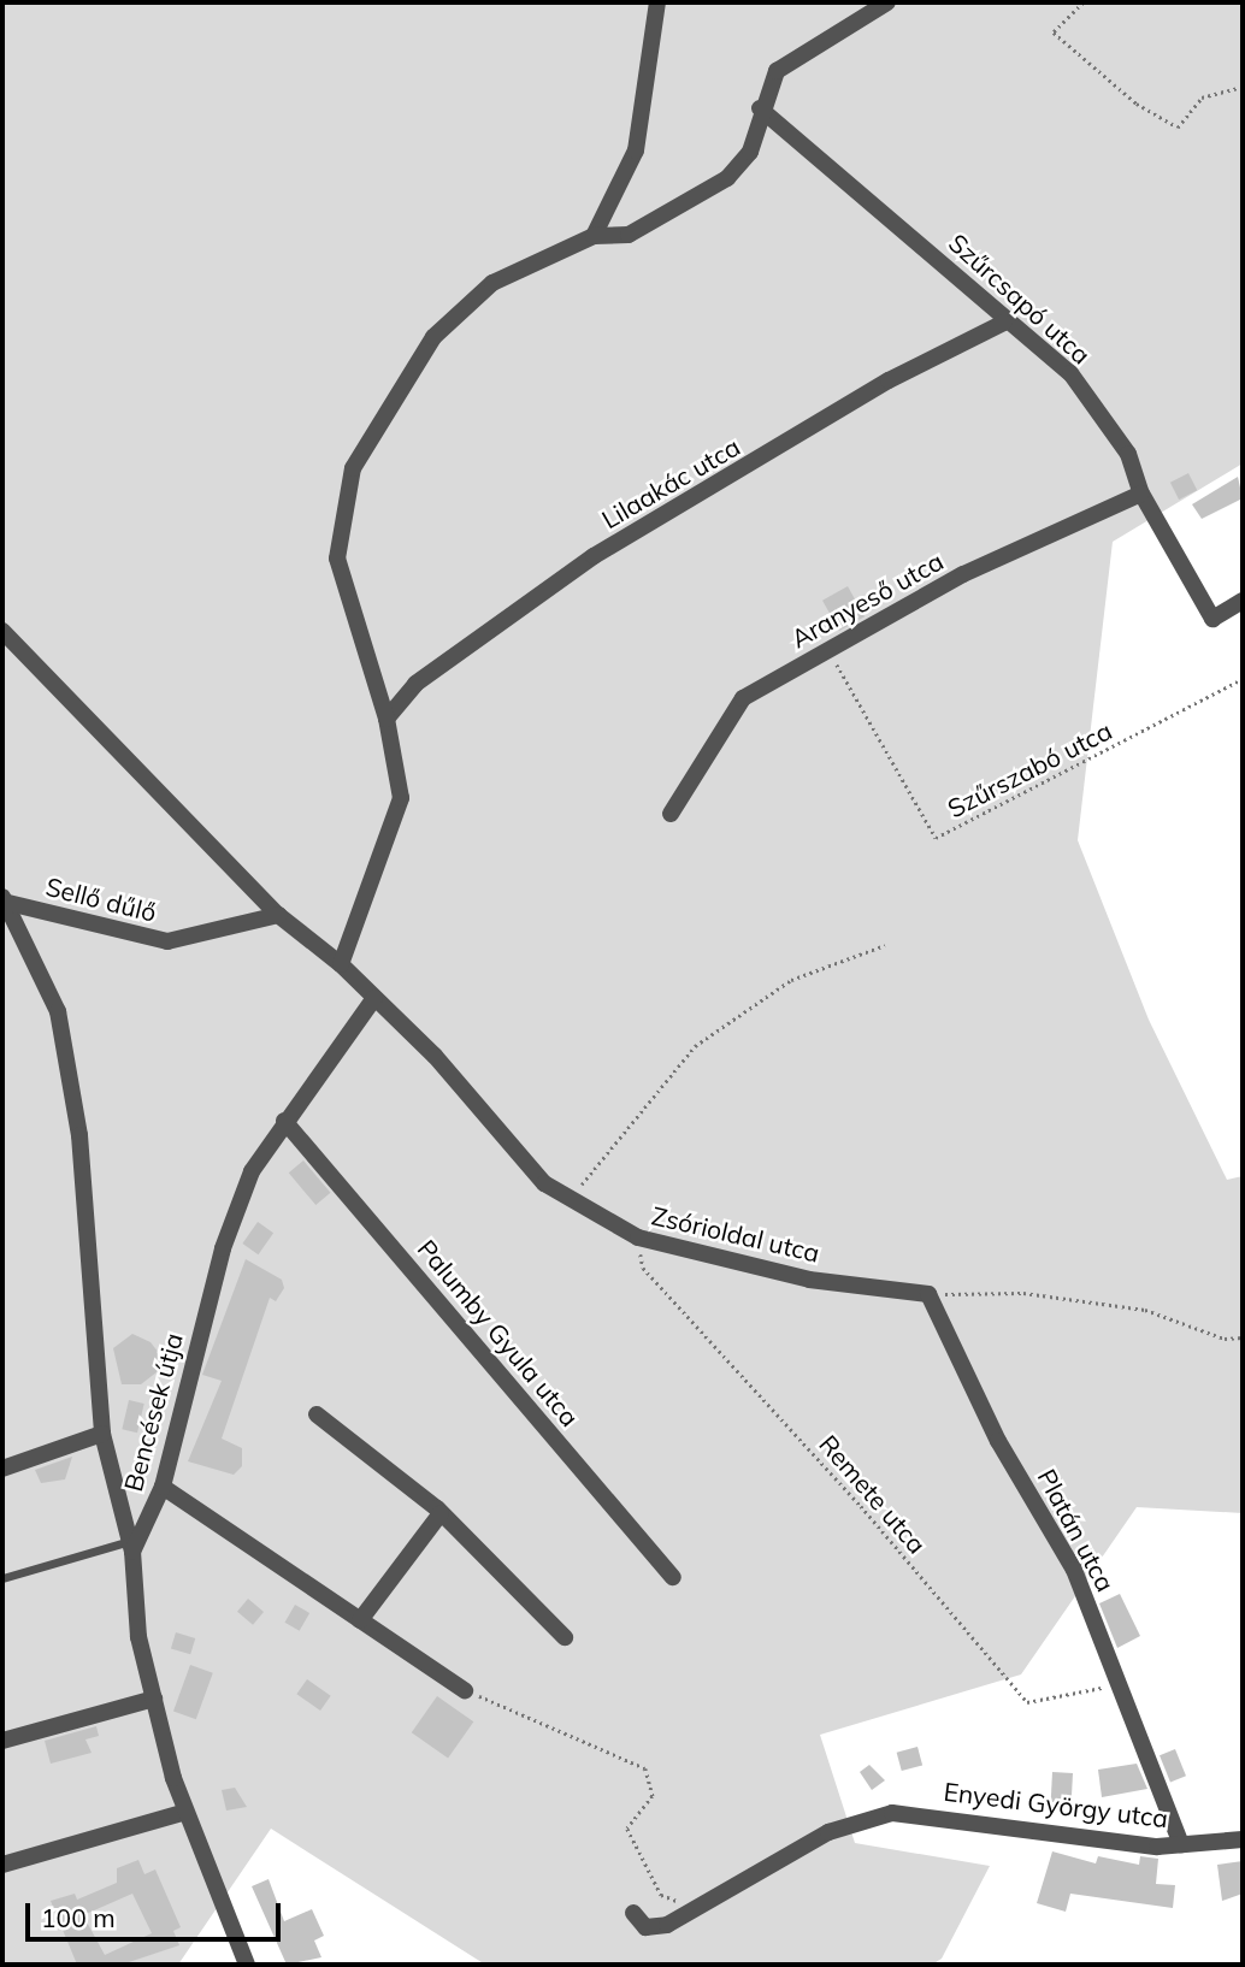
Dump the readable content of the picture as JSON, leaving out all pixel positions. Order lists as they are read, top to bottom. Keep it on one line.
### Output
{"streets":{"street":["Szűrcsapó utca","Lilaakác utca","Aranyeső utca","Sellő dűlő","Zsórioldal utca","Palumby Gyula utca","Bencések útja","Platán utca","Enyedi György utca"],"path":["Szűrszabó utca","Remete utca"]},"crossings":[["Szűrcsapó utca","Lilaakác utca"],["Szűrcsapó utca","Aranyeső utca"],["Aranyeső utca","Szűrszabó utca"],["Sellő dűlő","Zsórioldal utca"],["Zsórioldal utca","Bencések útja"],["Zsórioldal utca","Remete utca"],["Zsórioldal utca","Platán utca"],["Palumby Gyula utca","Bencések útja"],["Remete utca","Platán utca"],["Platán utca","Enyedi György utca"]],"scale_bar":"100 m"}
